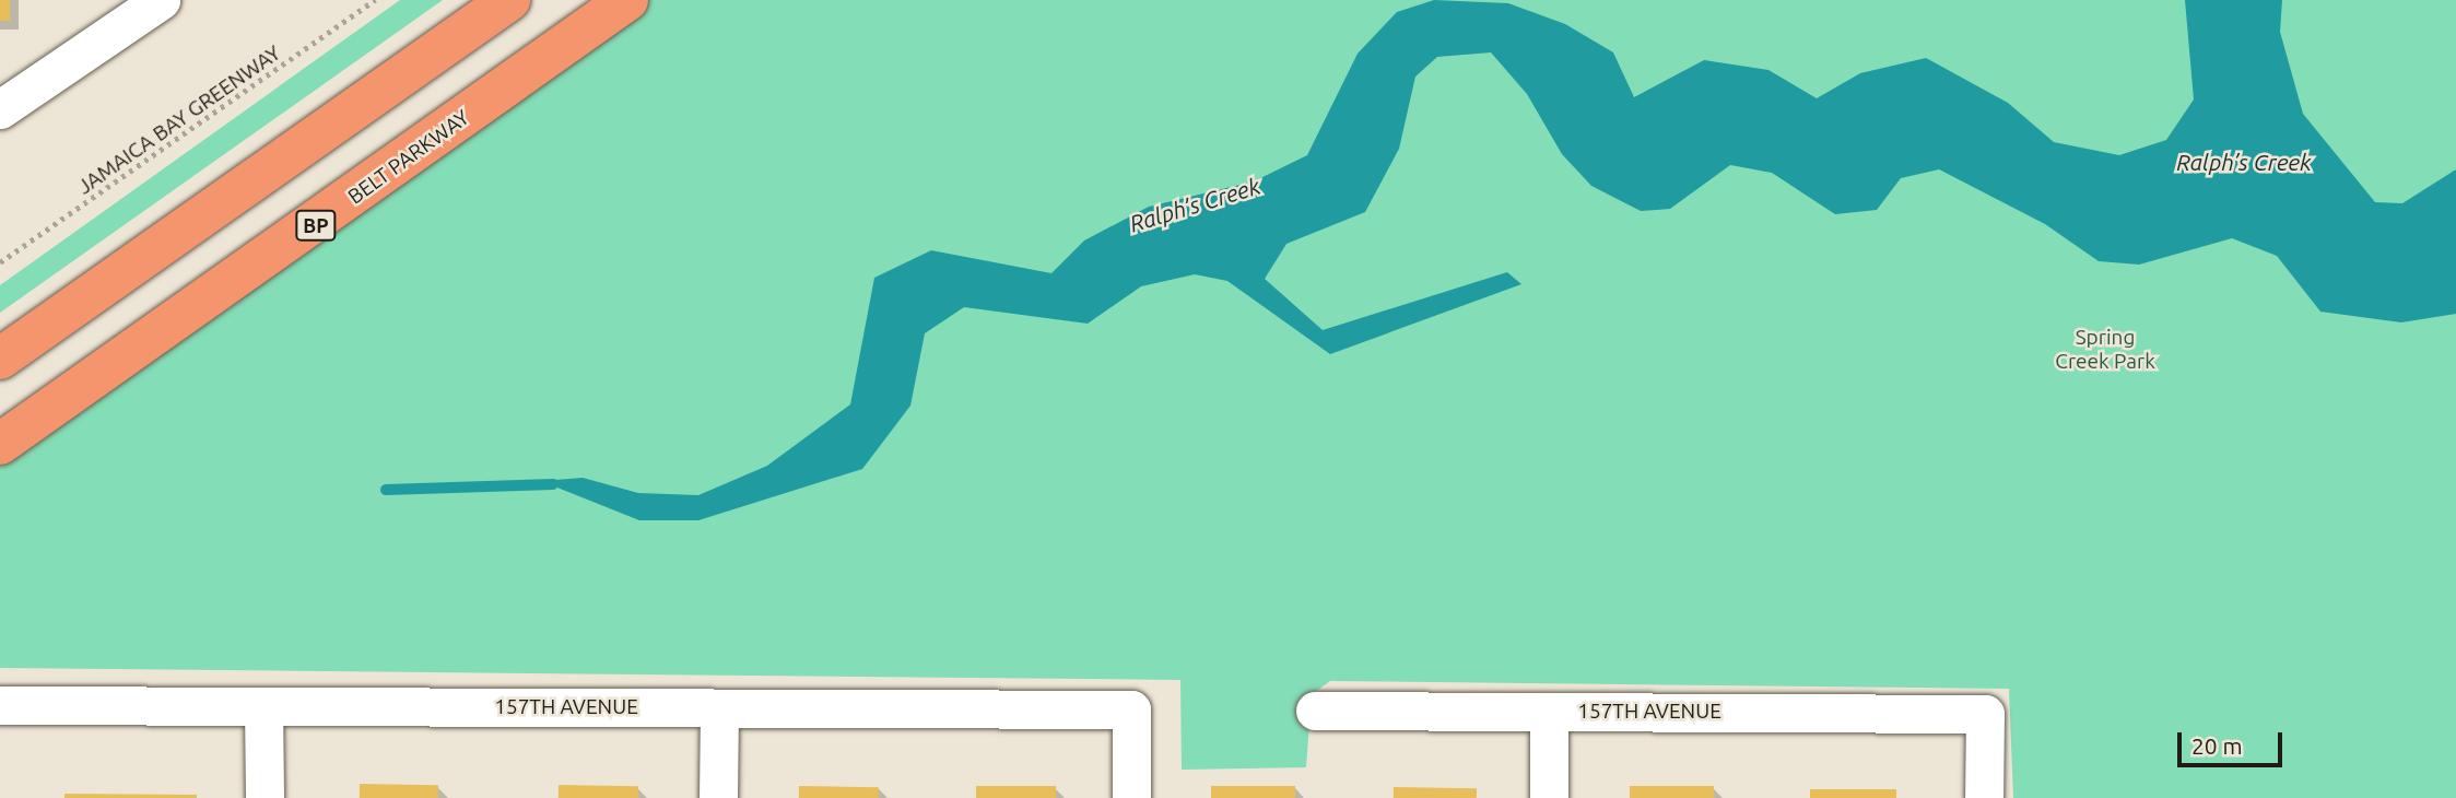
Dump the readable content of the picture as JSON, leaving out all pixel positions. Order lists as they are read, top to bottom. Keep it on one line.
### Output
{"streets":{"highway":["BELT PARKWAY","BP"],"street":["157TH AVENUE"],"path":["JAMAICA BAY GREENWAY"]},"water":["Ralph’s Creek"],"parks":["Spring Creek Park"],"scale_bar":"20 m"}
